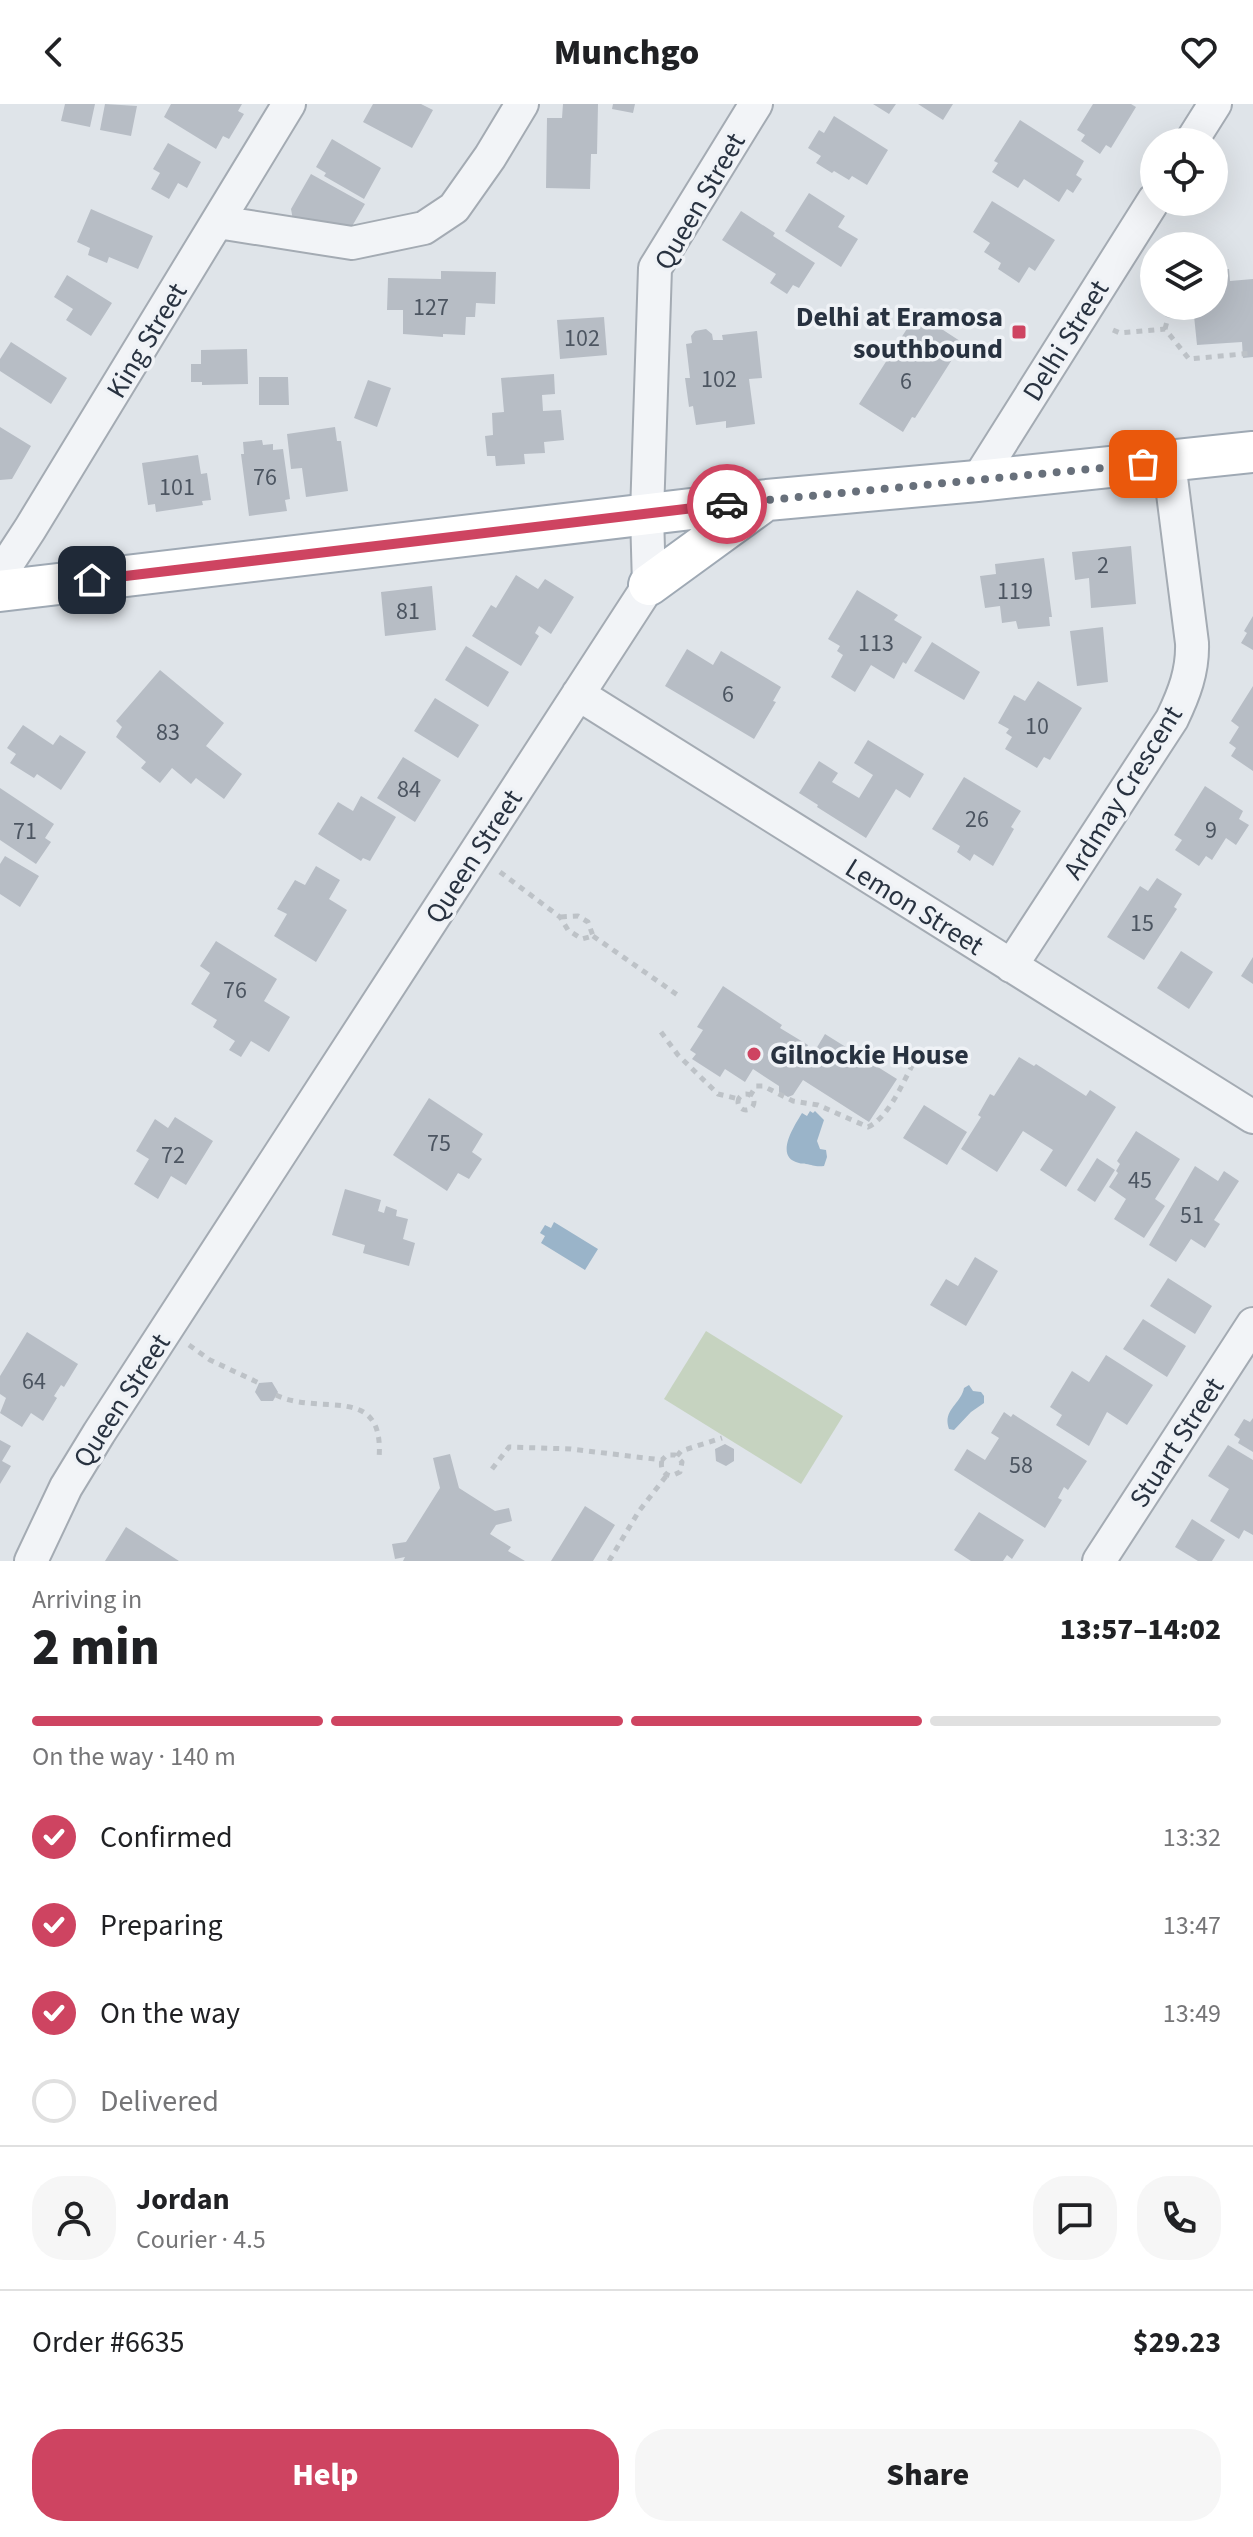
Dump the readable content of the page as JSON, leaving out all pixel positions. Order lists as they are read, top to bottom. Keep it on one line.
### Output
{"streets":{"street":["Queen Street","King Street","Delhi Street","Ardmay Crescent","Lemon Street","Stuart Street"]},"crossings":[["Queen Street","Lemon Street"],["Ardmay Crescent","Lemon Street"]],"places":{"transit":["Delhi at Eramosa southbound"],"other":["Gilnockie House"]},"house_numbers":["127","102","102","6","76","101","2","119","81","113","6","10","83","84","26","9","71","15","76","75","72","45","51","64","58"],"page":{"header":"Munchgo","heading":["2 min","Arriving in","13:57–14:02"],"panel":["Jordan","Courier · 4.5","Order #6635","$29.23"],"bar":"On the way · 140 m","list":[["Confirmed","13:32"],["Preparing","13:47"],["On the way","13:49"],"Delivered"],"buttons":["Help","Share"]}}
